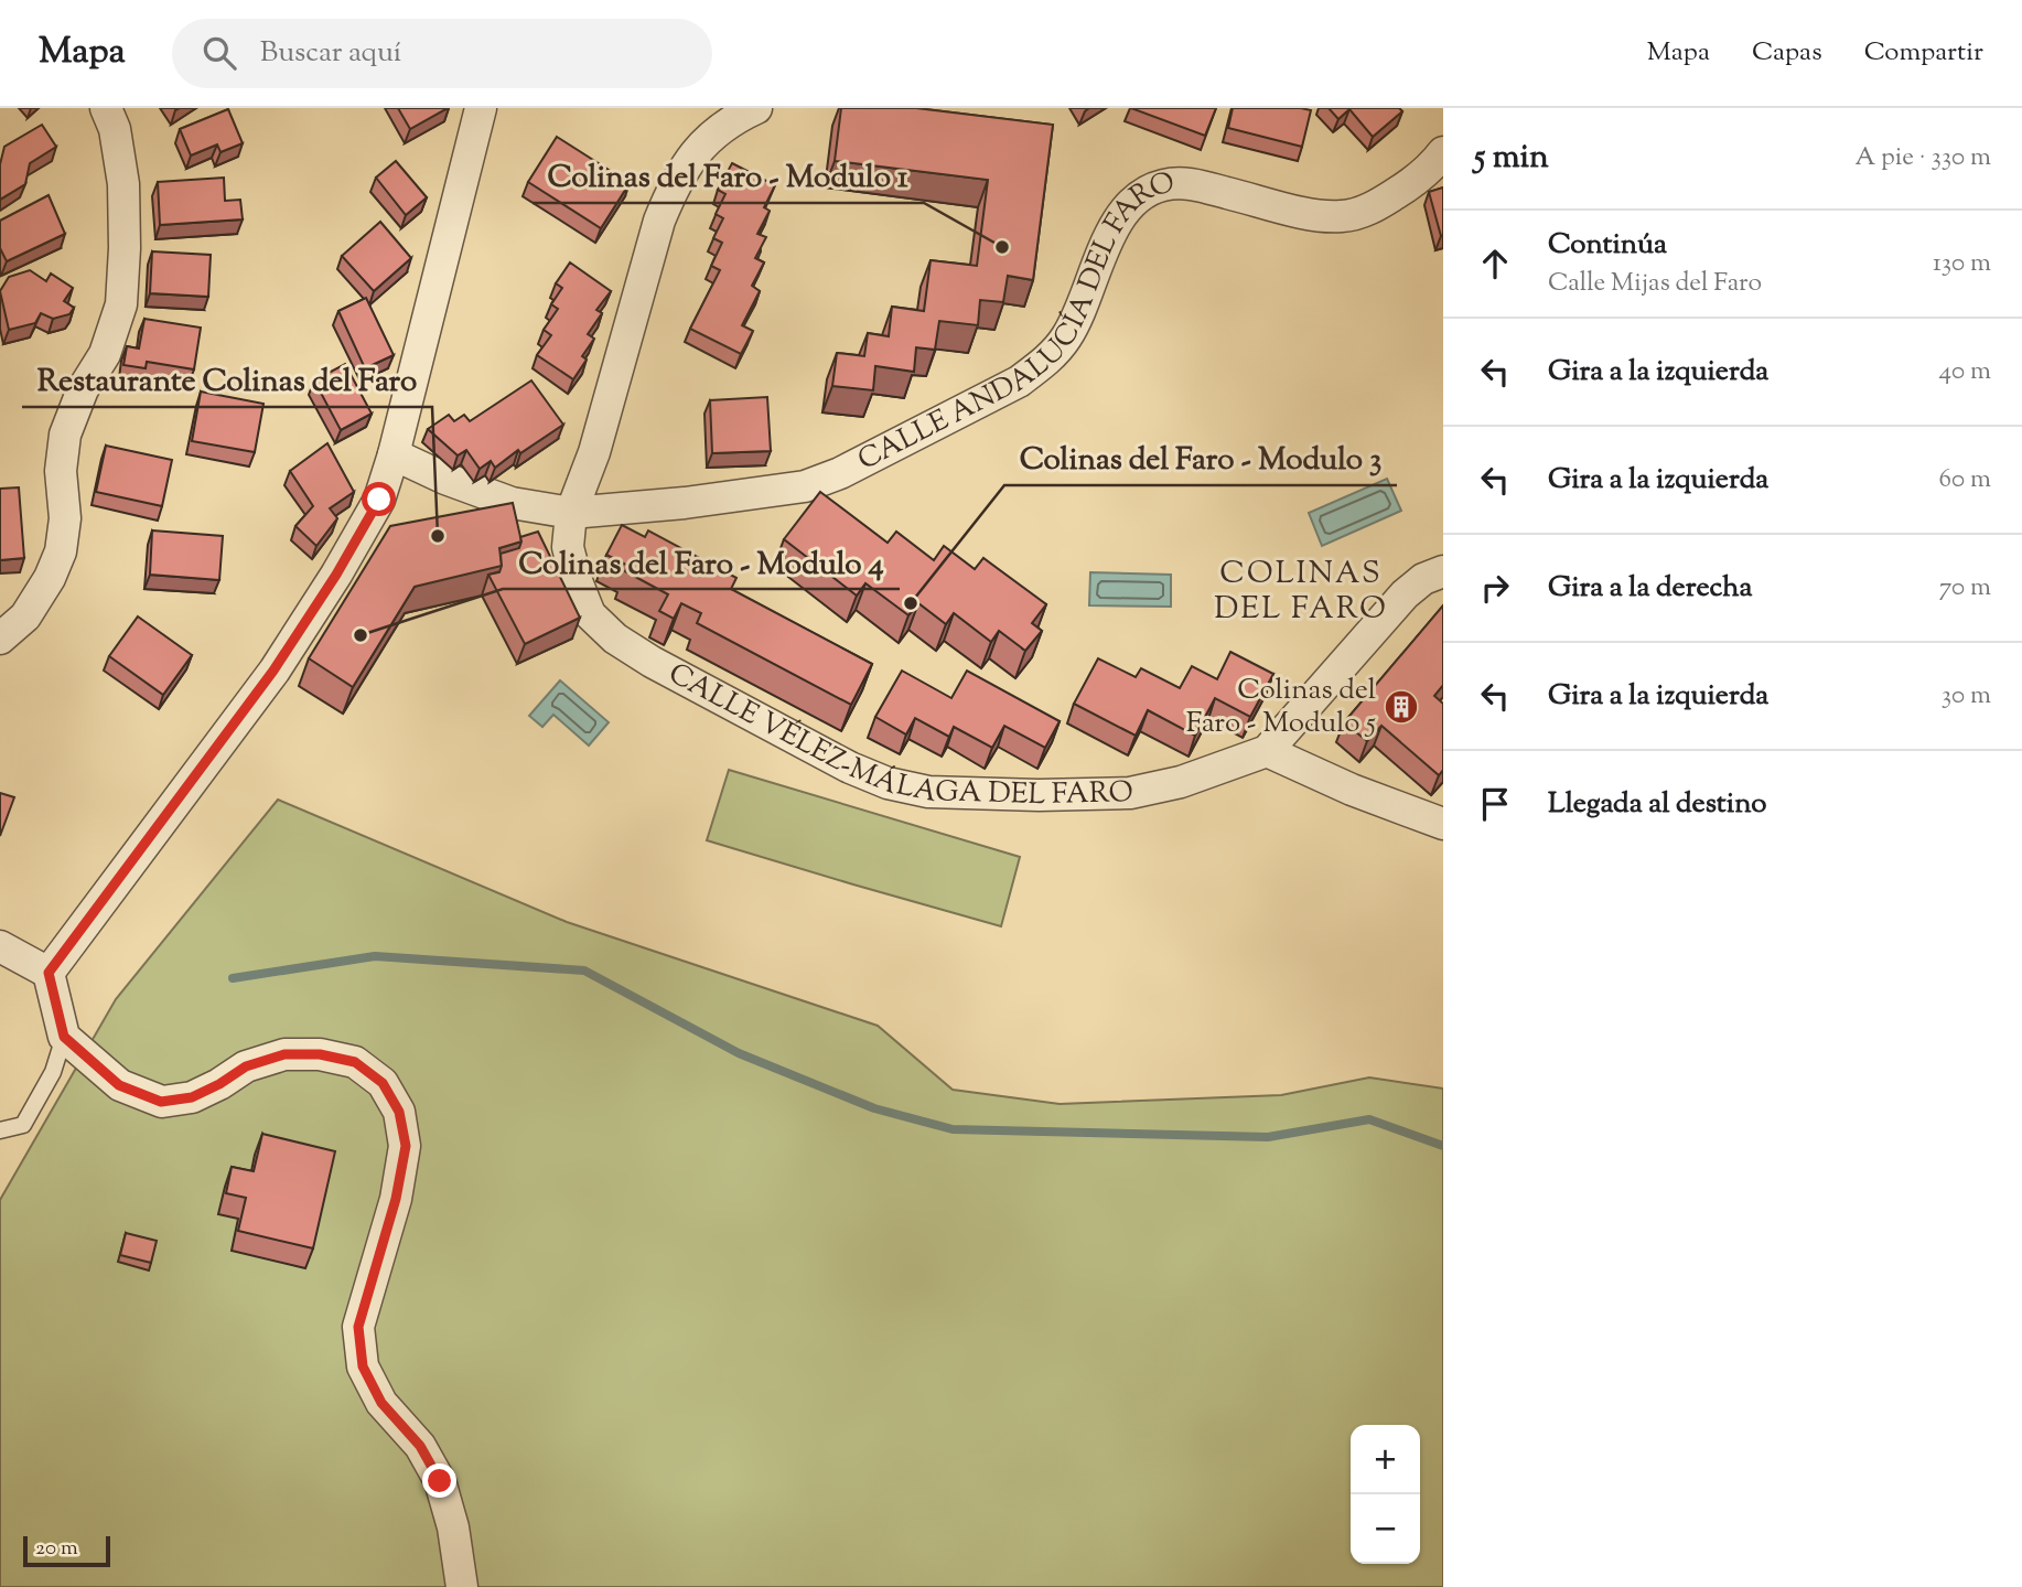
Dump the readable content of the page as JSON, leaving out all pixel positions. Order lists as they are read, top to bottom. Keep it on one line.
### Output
{"streets":{"street":["CALLE ANDALUCÍA DEL FARO","CALLE VÉLEZ-MÁLAGA DEL FARO"]},"crossings":[["CALLE ANDALUCÍA DEL FARO","CALLE VÉLEZ-MÁLAGA DEL FARO"]],"districts":["COLINAS DEL FARO"],"places":{"other":["Colinas del Faro - Modulo 1","Restaurante Colinas del Faro","Colinas del Faro - Modulo 3","Colinas del Faro - Modulo 4"],"building":["Colinas del Faro - Modulo 5"]},"scale_bar":"20 m","page":{"header":"Mapa","search":"Buscar aquí","nav":["Mapa","Capas","Compartir"],"heading":["5 min","A pie · 330 m"],"list":[["Continúa","Calle Mijas del Faro","130 m"],["Gira a la izquierda","40 m"],["Gira a la izquierda","60 m"],["Gira a la derecha","70 m"],["Gira a la izquierda","30 m"],"Llegada al destino"],"map_buttons":["+","−"],"scale":"20 m"}}
